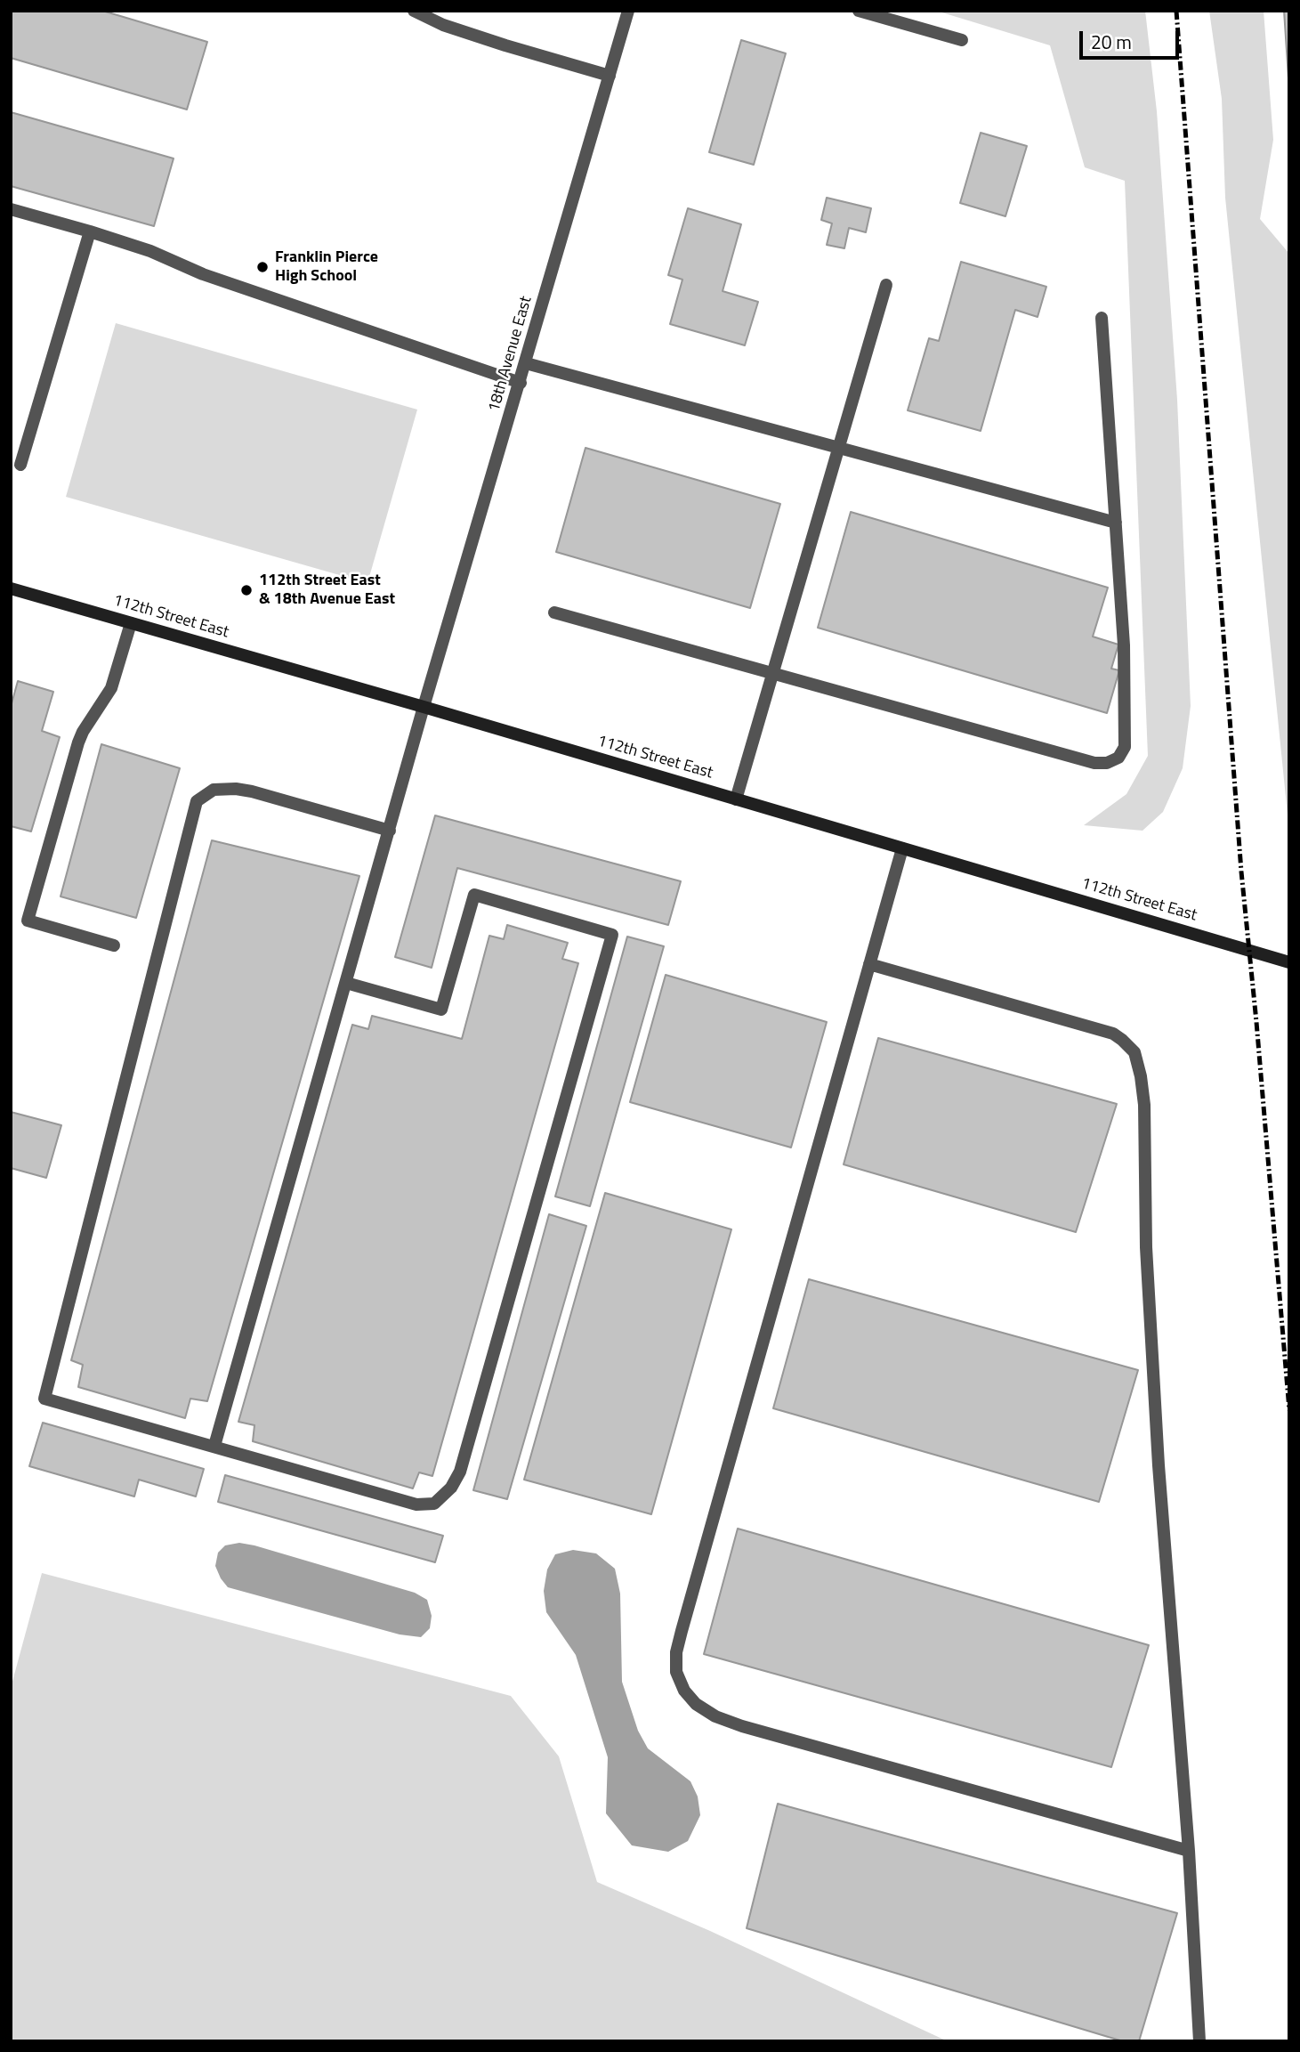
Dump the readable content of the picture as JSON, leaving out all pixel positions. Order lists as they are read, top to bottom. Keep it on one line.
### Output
{"streets":{"main road":["112th Street East"],"street":["18th Avenue East"]},"crossings":[["18th Avenue East","112th Street East"]],"places":["Franklin Pierce High School","112th Street East & 18th Avenue East"],"scale_bar":"20 m"}
